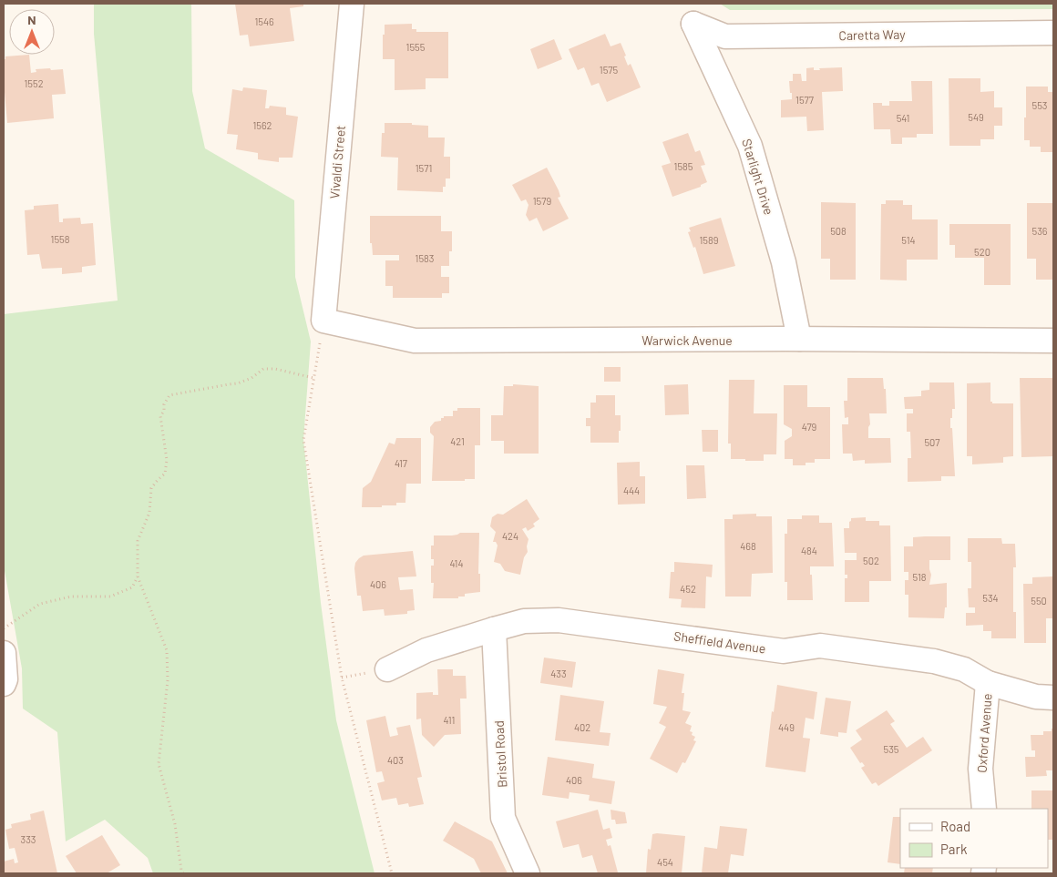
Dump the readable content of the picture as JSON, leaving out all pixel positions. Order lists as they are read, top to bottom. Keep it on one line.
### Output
{"streets":{"street":["Caretta Way","Vivaldi Street","Starlight Drive","Warwick Avenue","Sheffield Avenue","Oxford Avenue","Bristol Road"]},"crossings":[["Caretta Way","Starlight Drive"],["Vivaldi Street","Warwick Avenue"],["Starlight Drive","Warwick Avenue"],["Sheffield Avenue","Oxford Avenue"],["Sheffield Avenue","Bristol Road"]],"house_numbers":["1546","1555","1575","1552","1577","553","549","541","1562","1585","1571","1579","508","536","1558","1589","514","520","1583","479","421","507","417","444","424","468","484","502","414","518","406","452","534","550","433","411","402","449","535","403","406","333","454"],"legend":["Road","Park"],"north":"top"}
